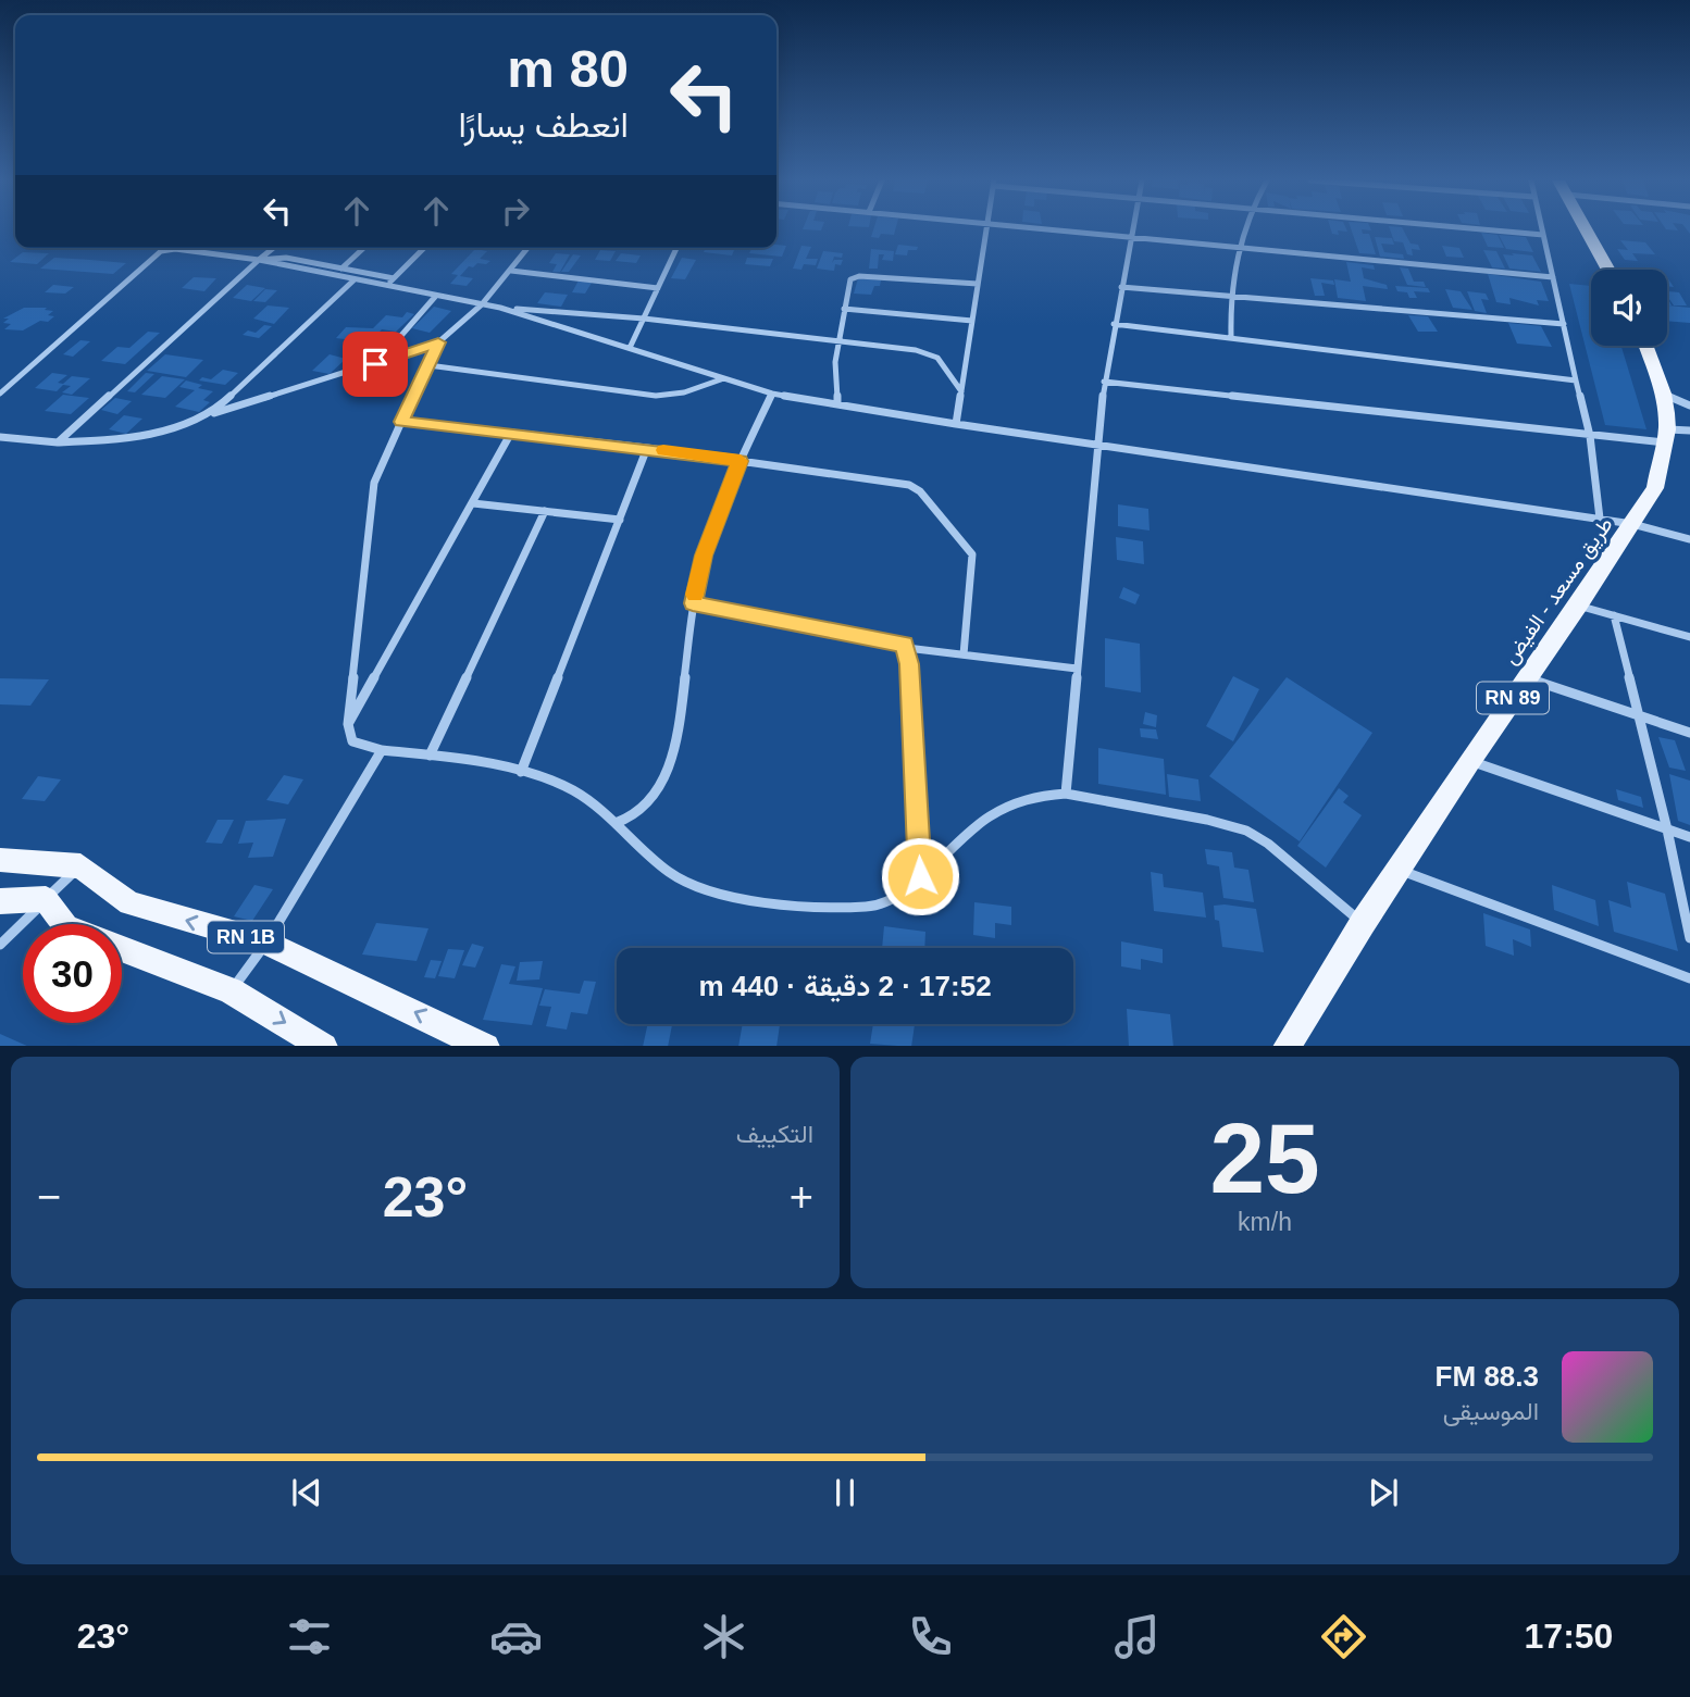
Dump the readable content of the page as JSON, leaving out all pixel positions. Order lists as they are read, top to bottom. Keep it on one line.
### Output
{"streets":{"main road":["طريق مسعد - الفيض","RN 89","RN 1B"]},"page":{"turn":["80 m","انعطف يسارًا"],"limit":"30","trip":"17:52 · 2 دقيقة · 440 m","tile":[["25","km/h"],"التكييف"],"heat":["−","23°","+"],"song":["88.3 FM","الموسيقى"],"tabs":["17:50","23°"]}}
